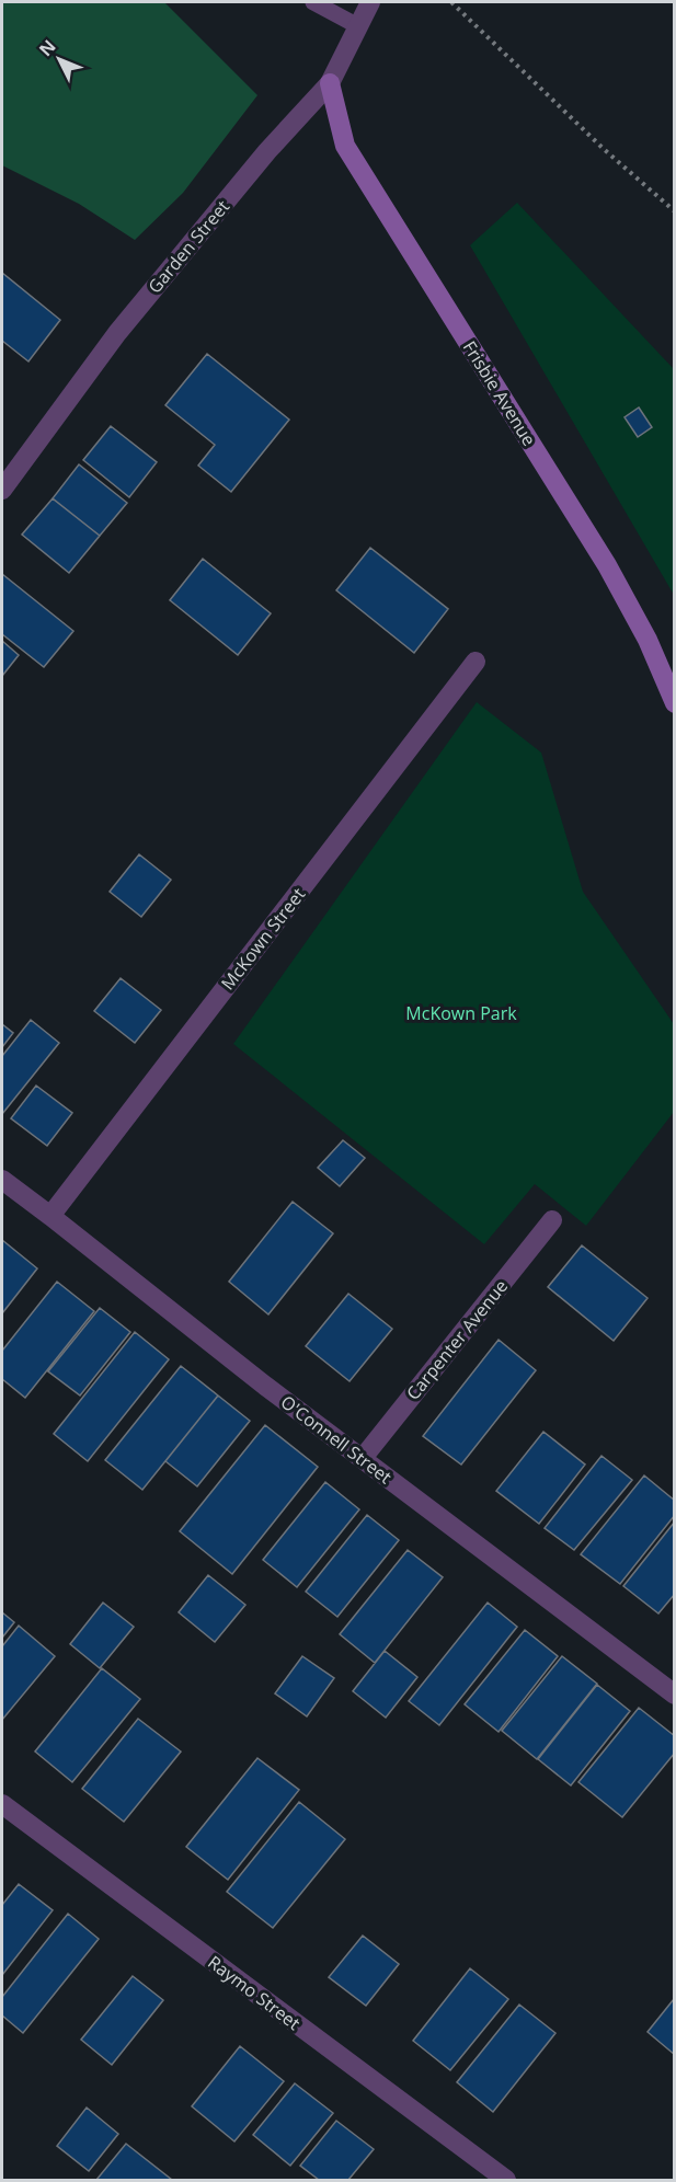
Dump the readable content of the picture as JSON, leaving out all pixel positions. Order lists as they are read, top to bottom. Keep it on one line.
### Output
{"streets":{"street":["Garden Street","Frisbie Avenue","McKown Street","Carpenter Avenue","O'Connell Street","Raymo Street"]},"crossings":[["Garden Street","Frisbie Avenue"],["McKown Street","O'Connell Street"],["Carpenter Avenue","O'Connell Street"]],"parks":["McKown Park"],"north":"top left"}
